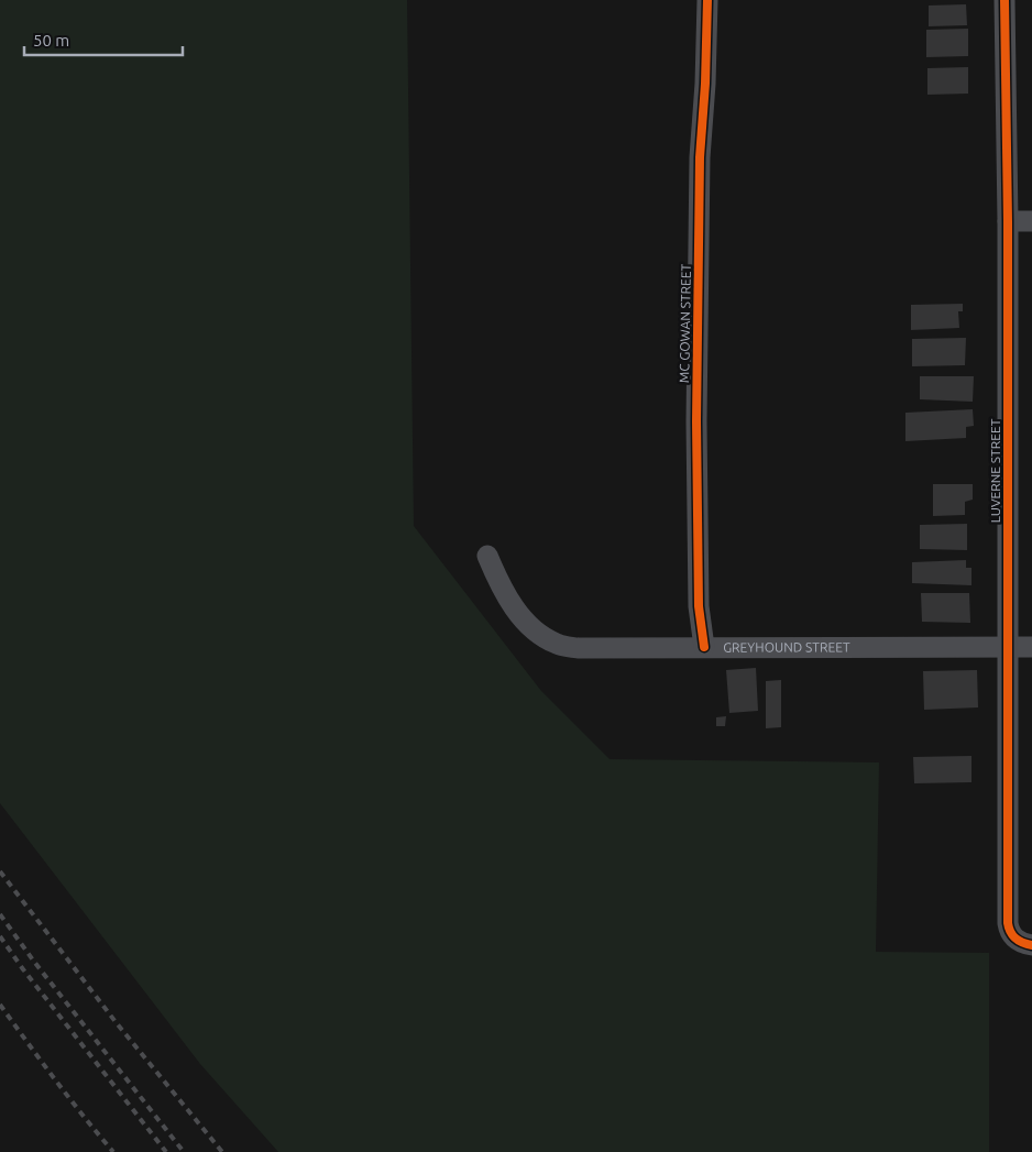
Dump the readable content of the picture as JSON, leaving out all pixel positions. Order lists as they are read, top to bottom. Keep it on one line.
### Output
{"streets":{"street":["MC GOWAN STREET","LUVERNE STREET","GREYHOUND STREET"]},"crossings":[["MC GOWAN STREET","GREYHOUND STREET"],["LUVERNE STREET","GREYHOUND STREET"]],"scale_bar":"50 m"}
